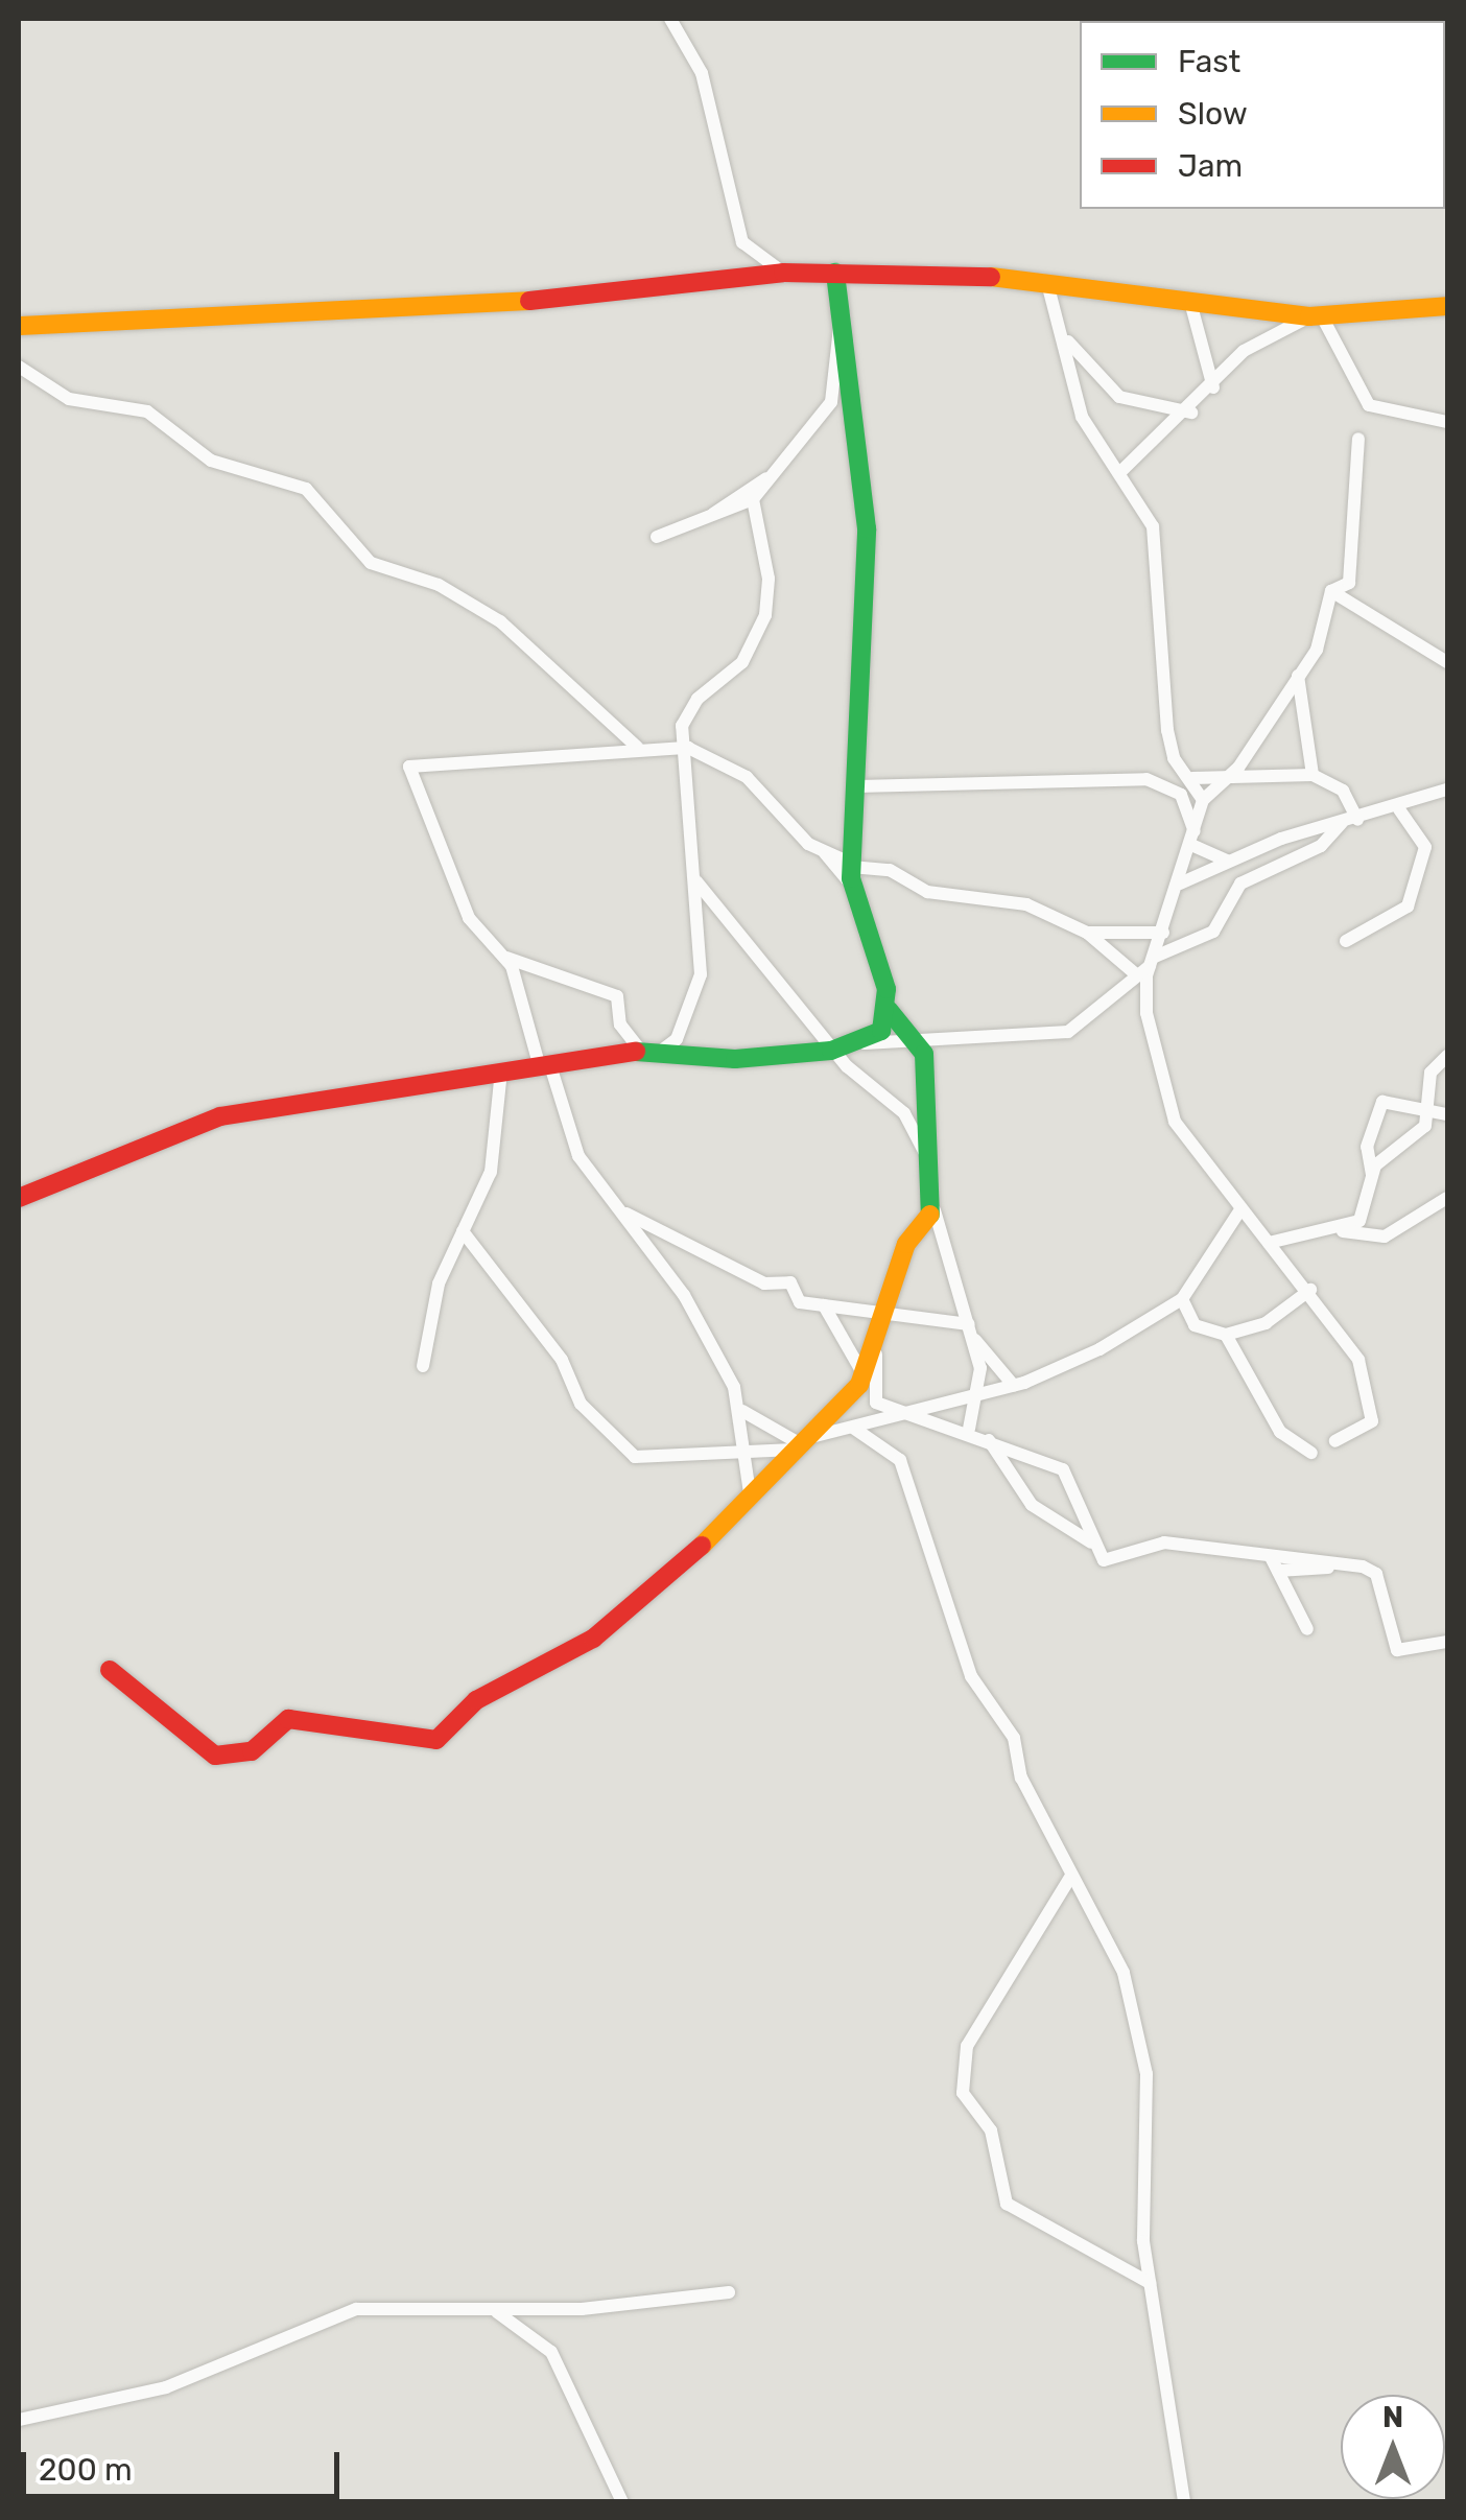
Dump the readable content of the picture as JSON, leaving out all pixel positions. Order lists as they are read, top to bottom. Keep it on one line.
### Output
{"legend":["Fast","Slow","Jam"],"scale_bar":"200 m","north":"top"}
